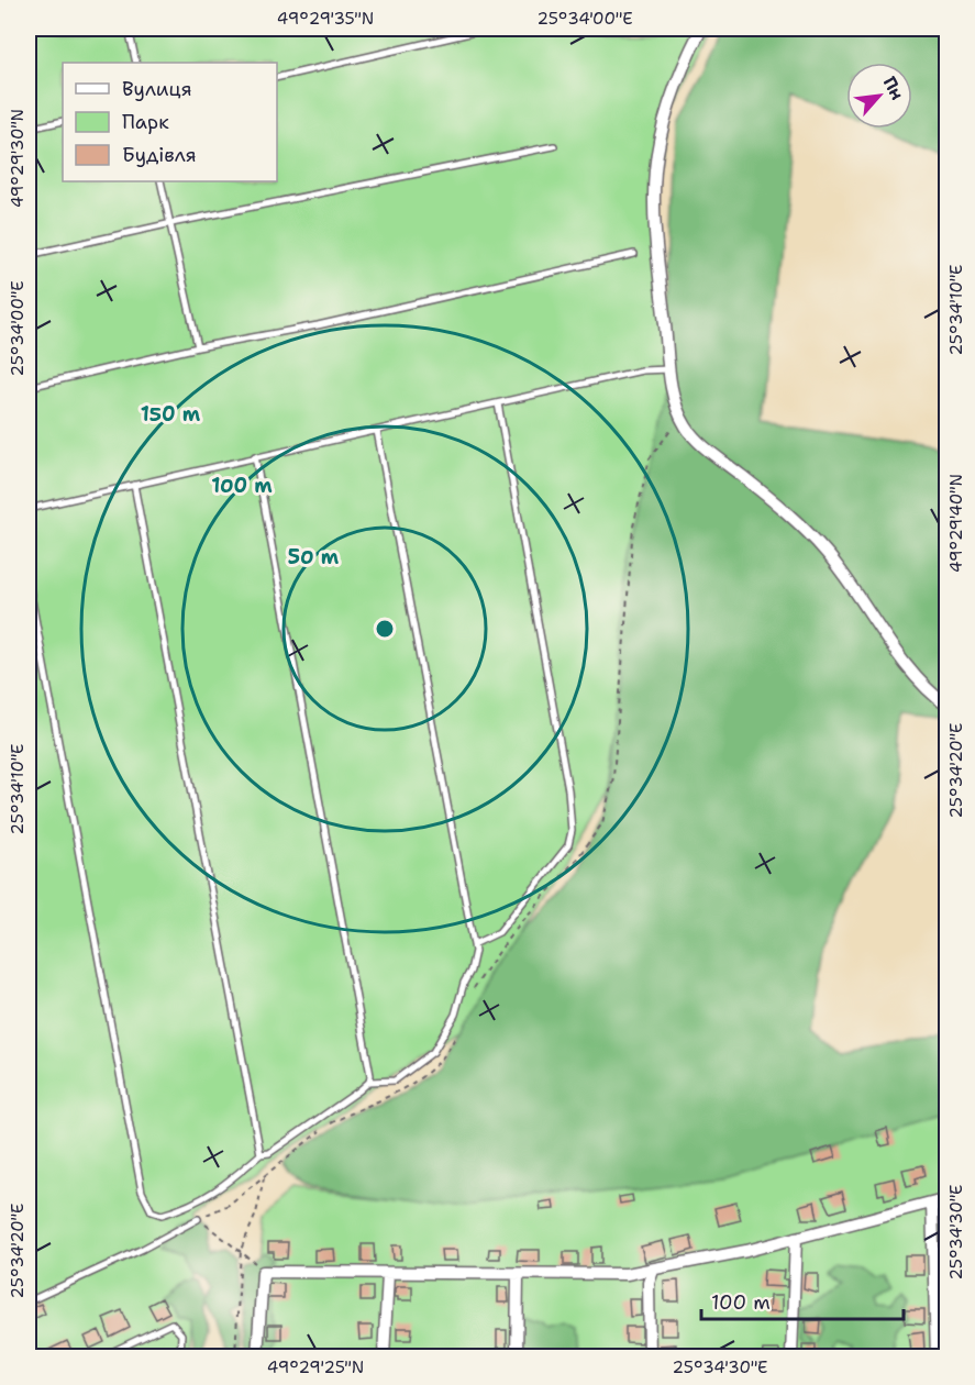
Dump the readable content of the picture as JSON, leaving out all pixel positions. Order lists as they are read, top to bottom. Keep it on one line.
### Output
{"legend":["Вулиця","Парк","Будівля"],"scale_bar":"100 m","north":"top right","coordinates":["49°29'35\"N","25°34'00\"E","49°29'30\"N","25°34'10\"E","49°29'40\"N","25°34'20\"E","25°34'30\"E","49°29'25\"N"],"rings":["150 m","100 m","50 m"]}
